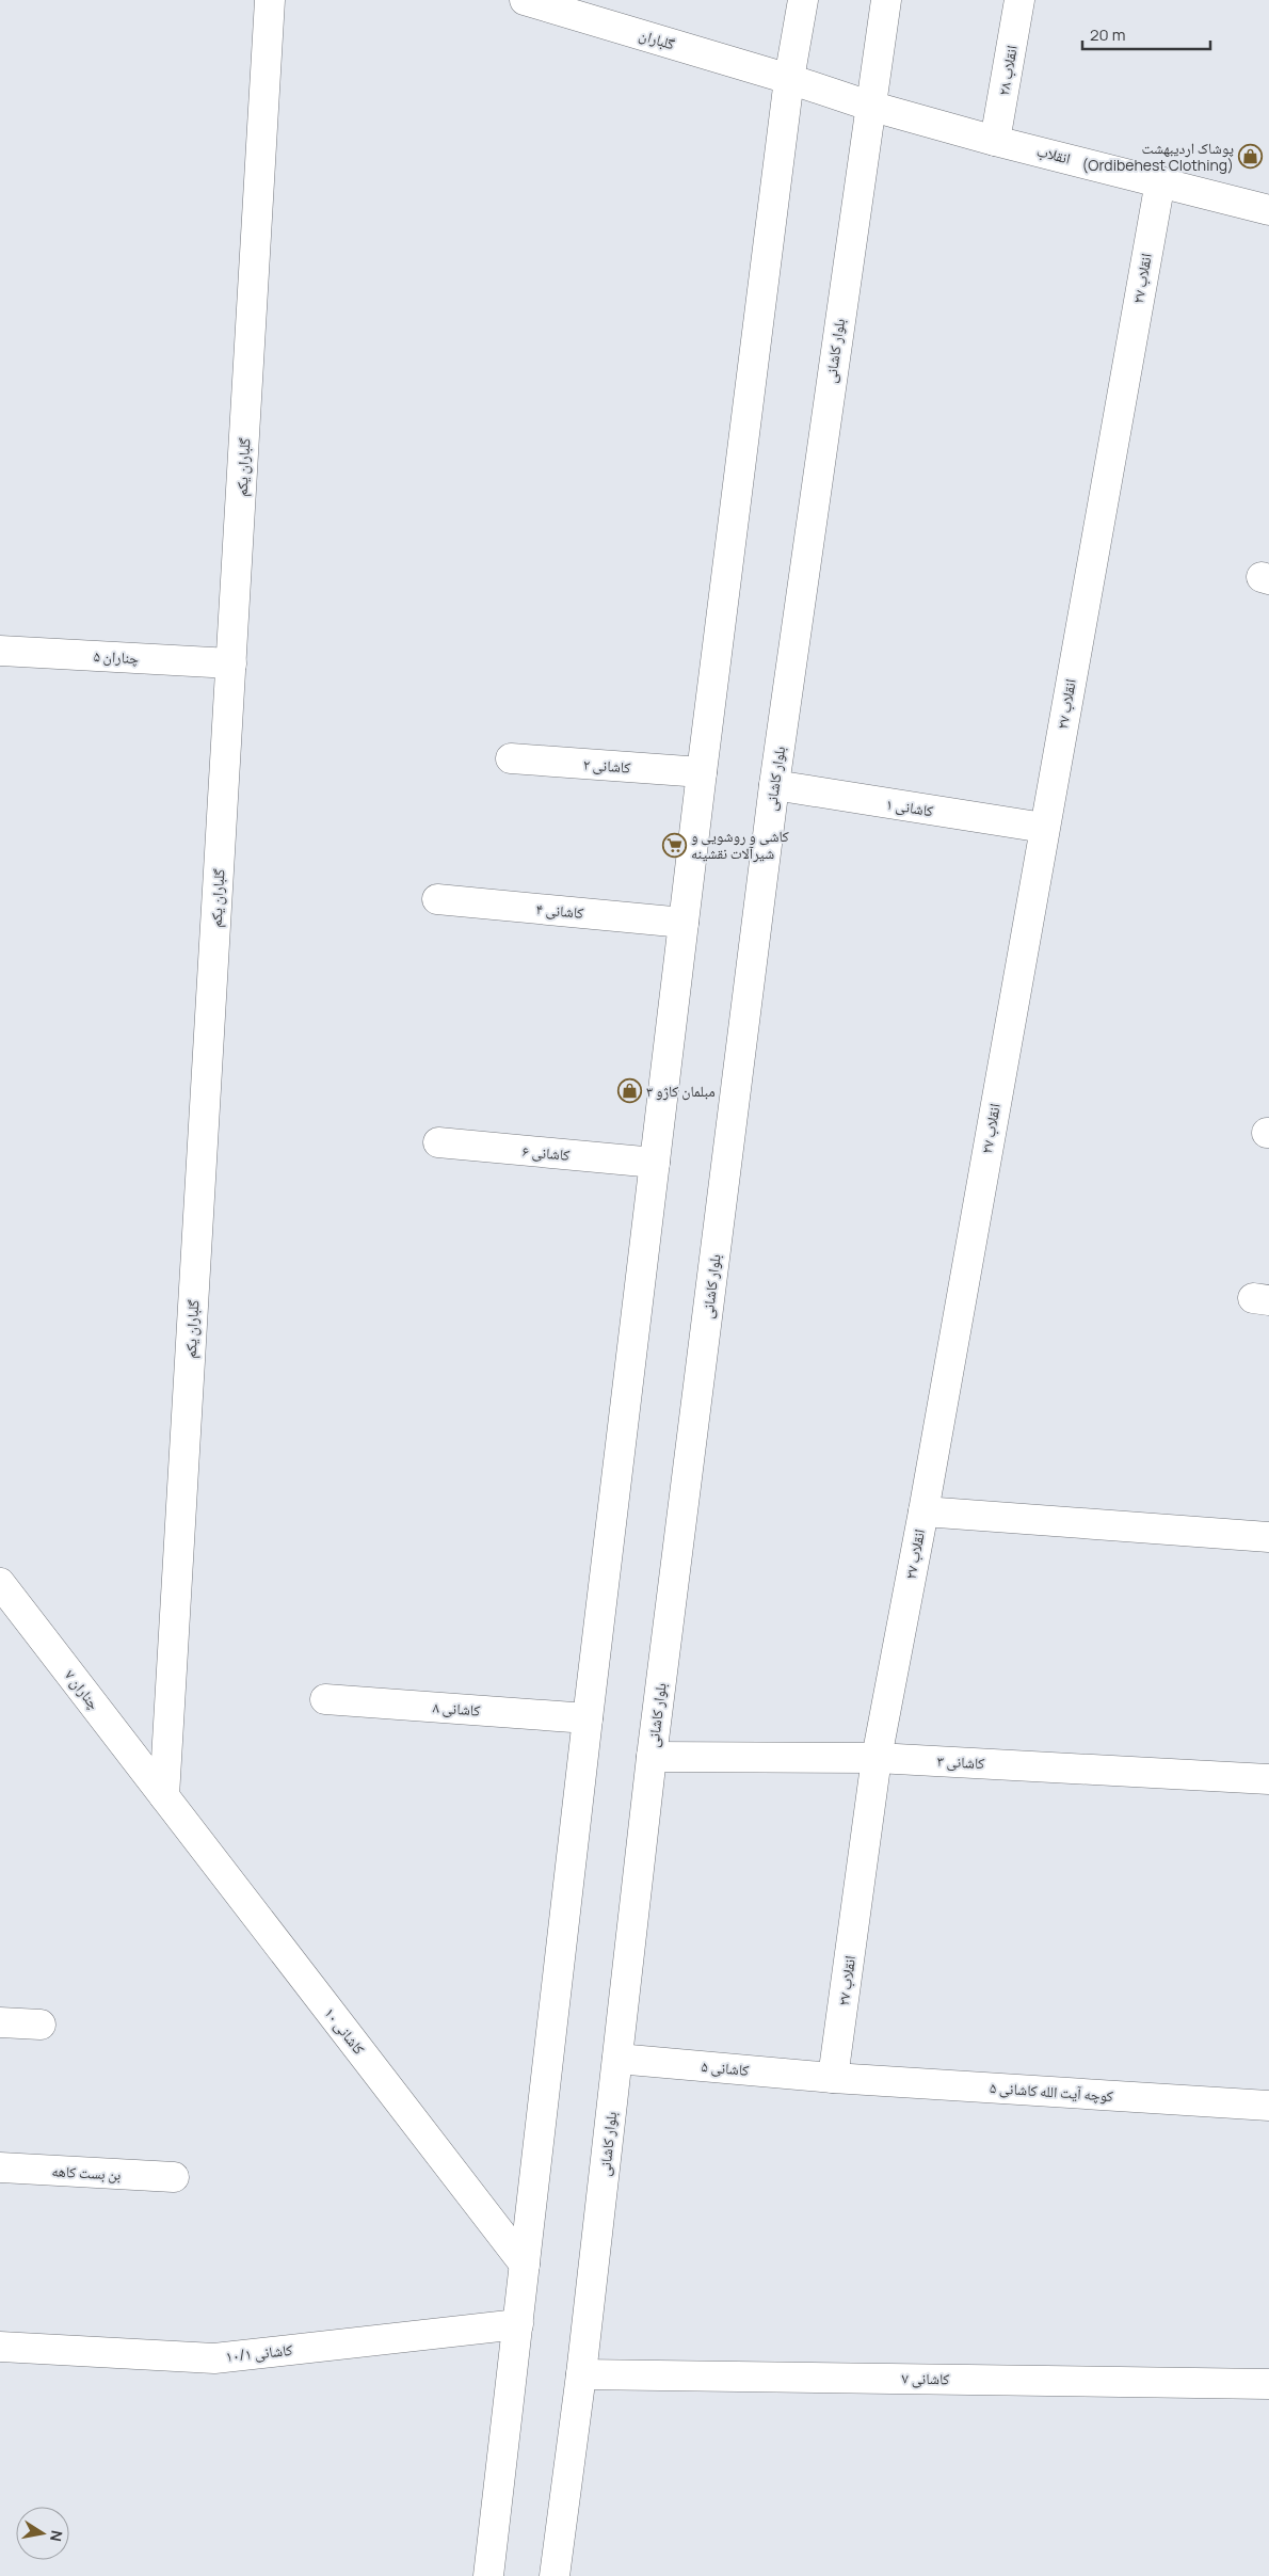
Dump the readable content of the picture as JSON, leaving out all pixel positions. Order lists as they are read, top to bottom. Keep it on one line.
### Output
{"streets":{"street":["گلباران","۲۸ انقلاب","انقلاب","انقلاب ۲۷","بلوار کاشانی","گلباران یکم","۵ چناران","۲ کاشانی","۱ کاشانی","۴ کاشانی","۶ کاشانی","چناران ۷","۸ کاشانی","۳ کاشانی","۱۰ کاشانی","۵ کاشانی","کوچه آیت الله کاشانی ۵","بن بست کاهه","۱۰/۱ کاشانی","۷ کاشانی"]},"crossings":[["گلباران","انقلاب"],["گلباران","بلوار کاشانی"],["۲۸ انقلاب","انقلاب"],["انقلاب","انقلاب ۲۷"],["انقلاب","بلوار کاشانی"],["انقلاب ۲۷","۱ کاشانی"],["انقلاب ۲۷","۳ کاشانی"],["انقلاب ۲۷","۵ کاشانی"],["انقلاب ۲۷","کوچه آیت الله کاشانی ۵"],["بلوار کاشانی","۱ کاشانی"],["بلوار کاشانی","۳ کاشانی"],["بلوار کاشانی","۵ کاشانی"],["بلوار کاشانی","۷ کاشانی"],["گلباران یکم","۵ چناران"],["گلباران یکم","چناران ۷"],["گلباران یکم","۱۰ کاشانی"],["چناران ۷","۱۰ کاشانی"],["۵ کاشانی","کوچه آیت الله کاشانی ۵"]],"places":{"shop":["پوشاک اردیبهشت (Ordibehest Clothing)","مبلمان کاژو ۳"],"supermarket":["کاشی و روشویی و شیرآلات نقشینه"]},"scale_bar":"20 m","north":"right"}
